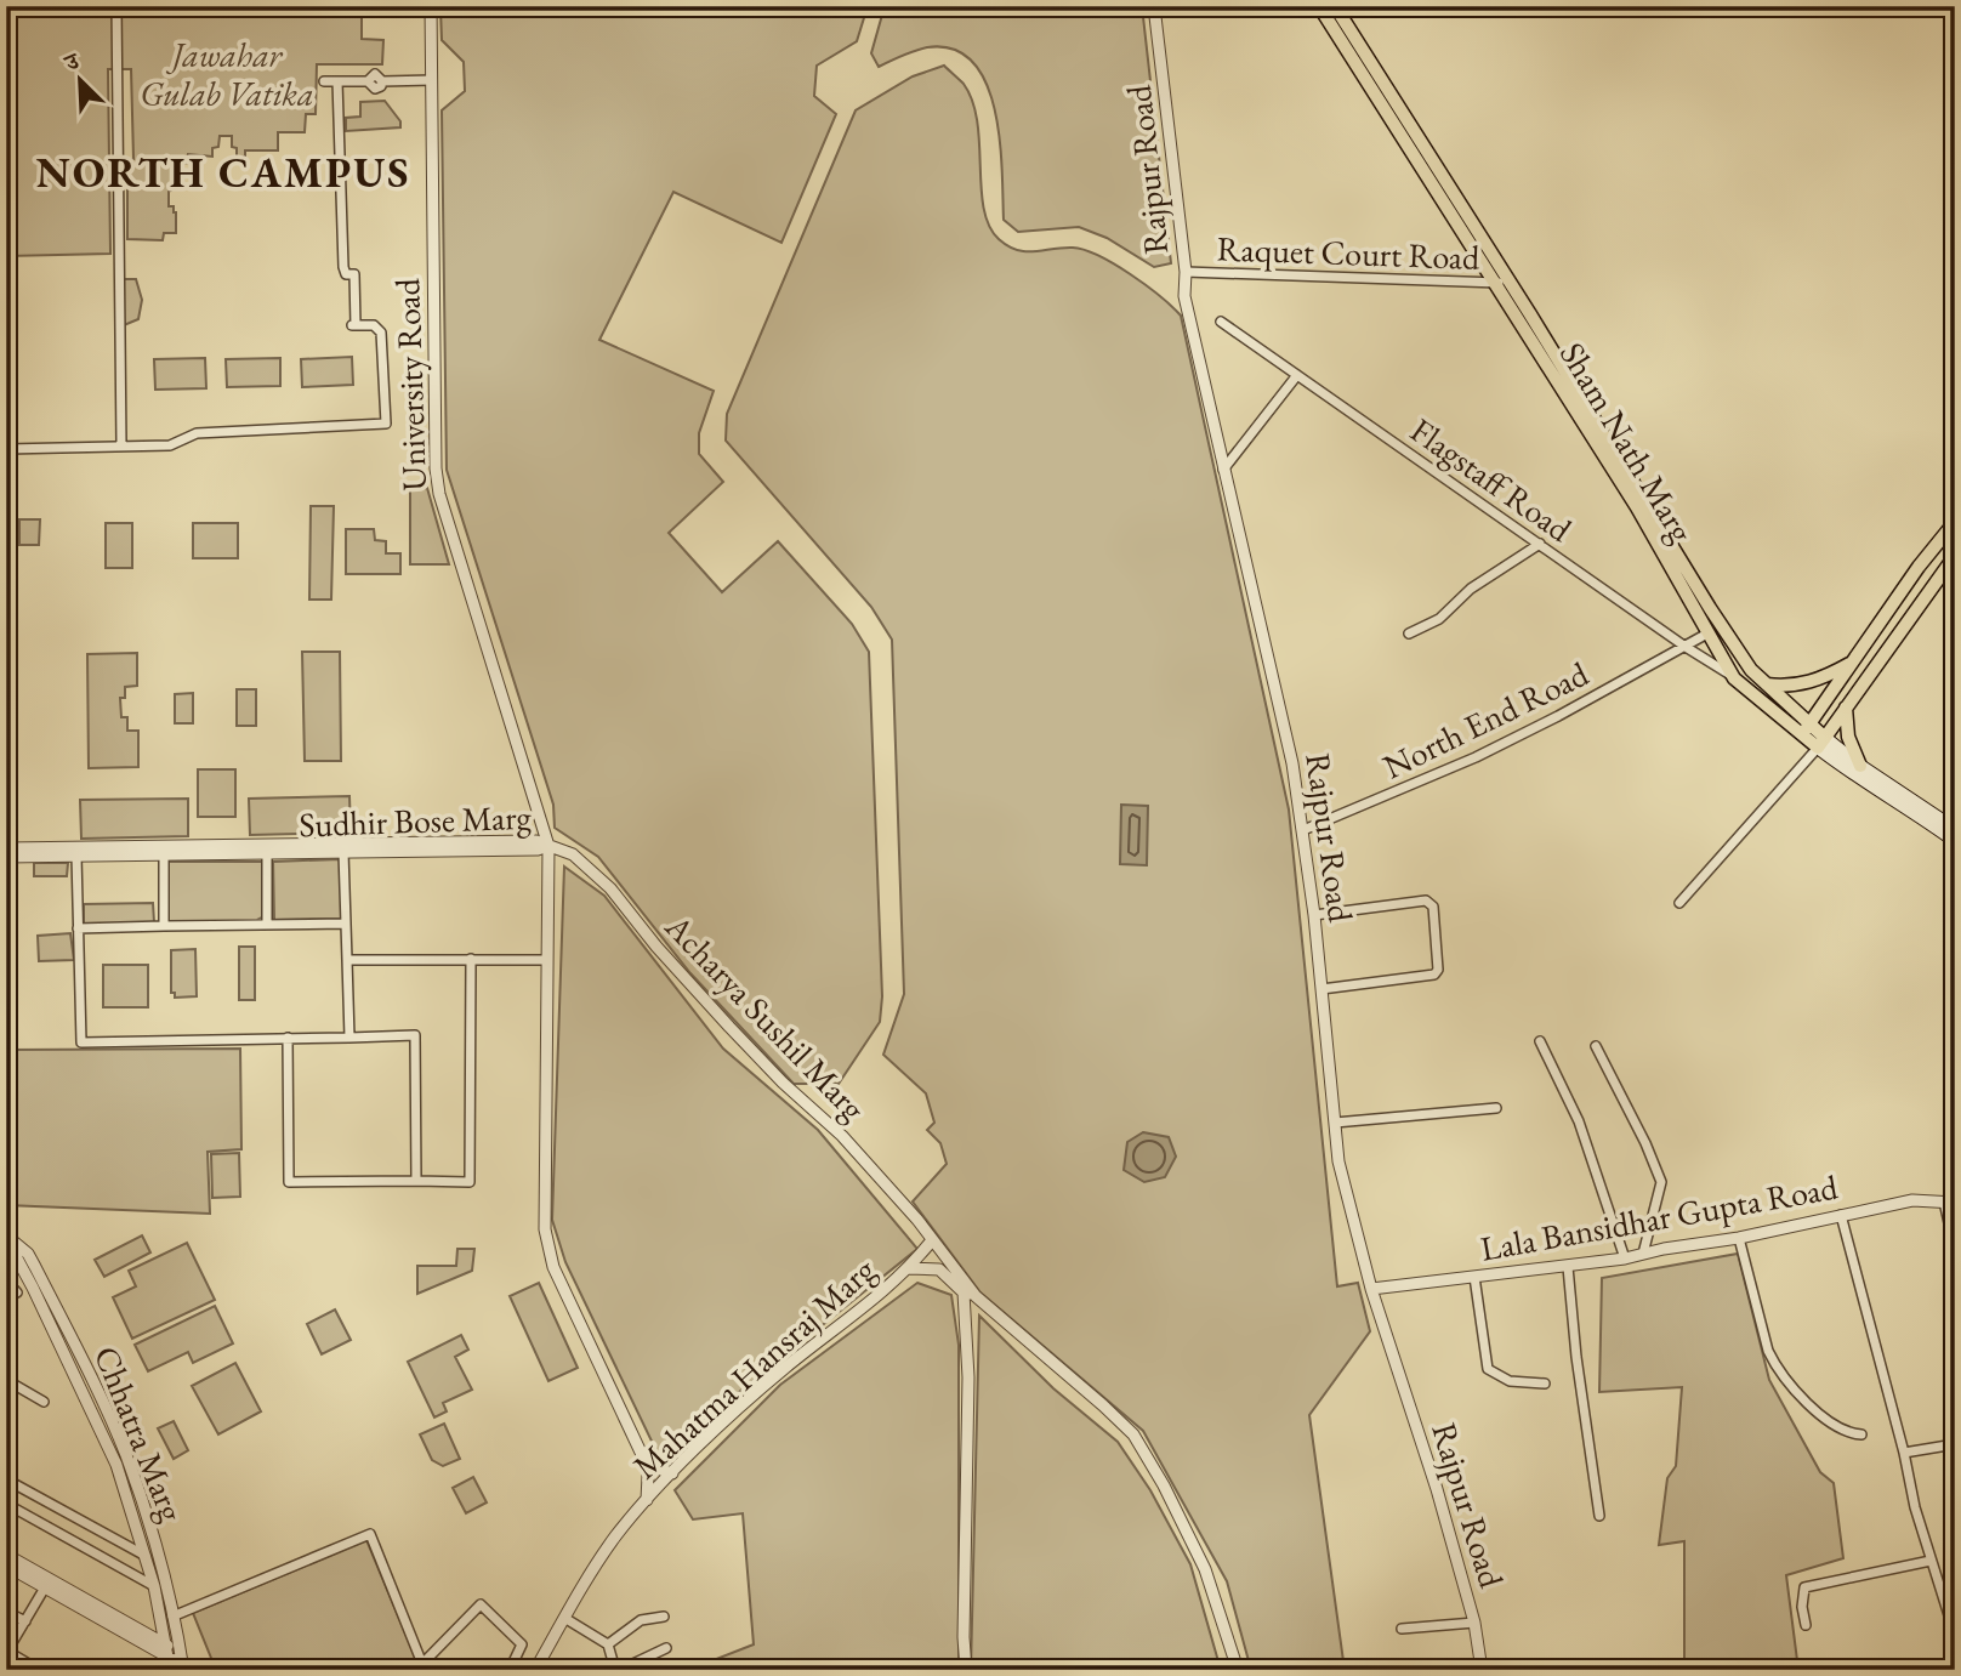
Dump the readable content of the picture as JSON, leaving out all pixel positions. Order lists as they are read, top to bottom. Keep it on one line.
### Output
{"streets":{"main road":["Sham Nath Marg"],"street":["Rajpur Road","Raquet Court Road","University Road","Flagstaff Road","North End Road","Sudhir Bose Marg","Acharya Sushil Marg","Lala Bansidhar Gupta Road","Mahatma Hansraj Marg","Chhatra Marg"]},"crossings":[["Rajpur Road","Raquet Court Road"],["Rajpur Road","North End Road"],["Rajpur Road","Lala Bansidhar Gupta Road"],["Raquet Court Road","Sham Nath Marg"],["University Road","Sudhir Bose Marg"],["University Road","Acharya Sushil Marg"],["Sham Nath Marg","Flagstaff Road"],["Sham Nath Marg","North End Road"],["Flagstaff Road","North End Road"],["Sudhir Bose Marg","Acharya Sushil Marg"],["Acharya Sushil Marg","Mahatma Hansraj Marg"]],"districts":["NORTH CAMPUS"],"parks":["Jawahar Gulab Vatika"],"north":"top left"}
